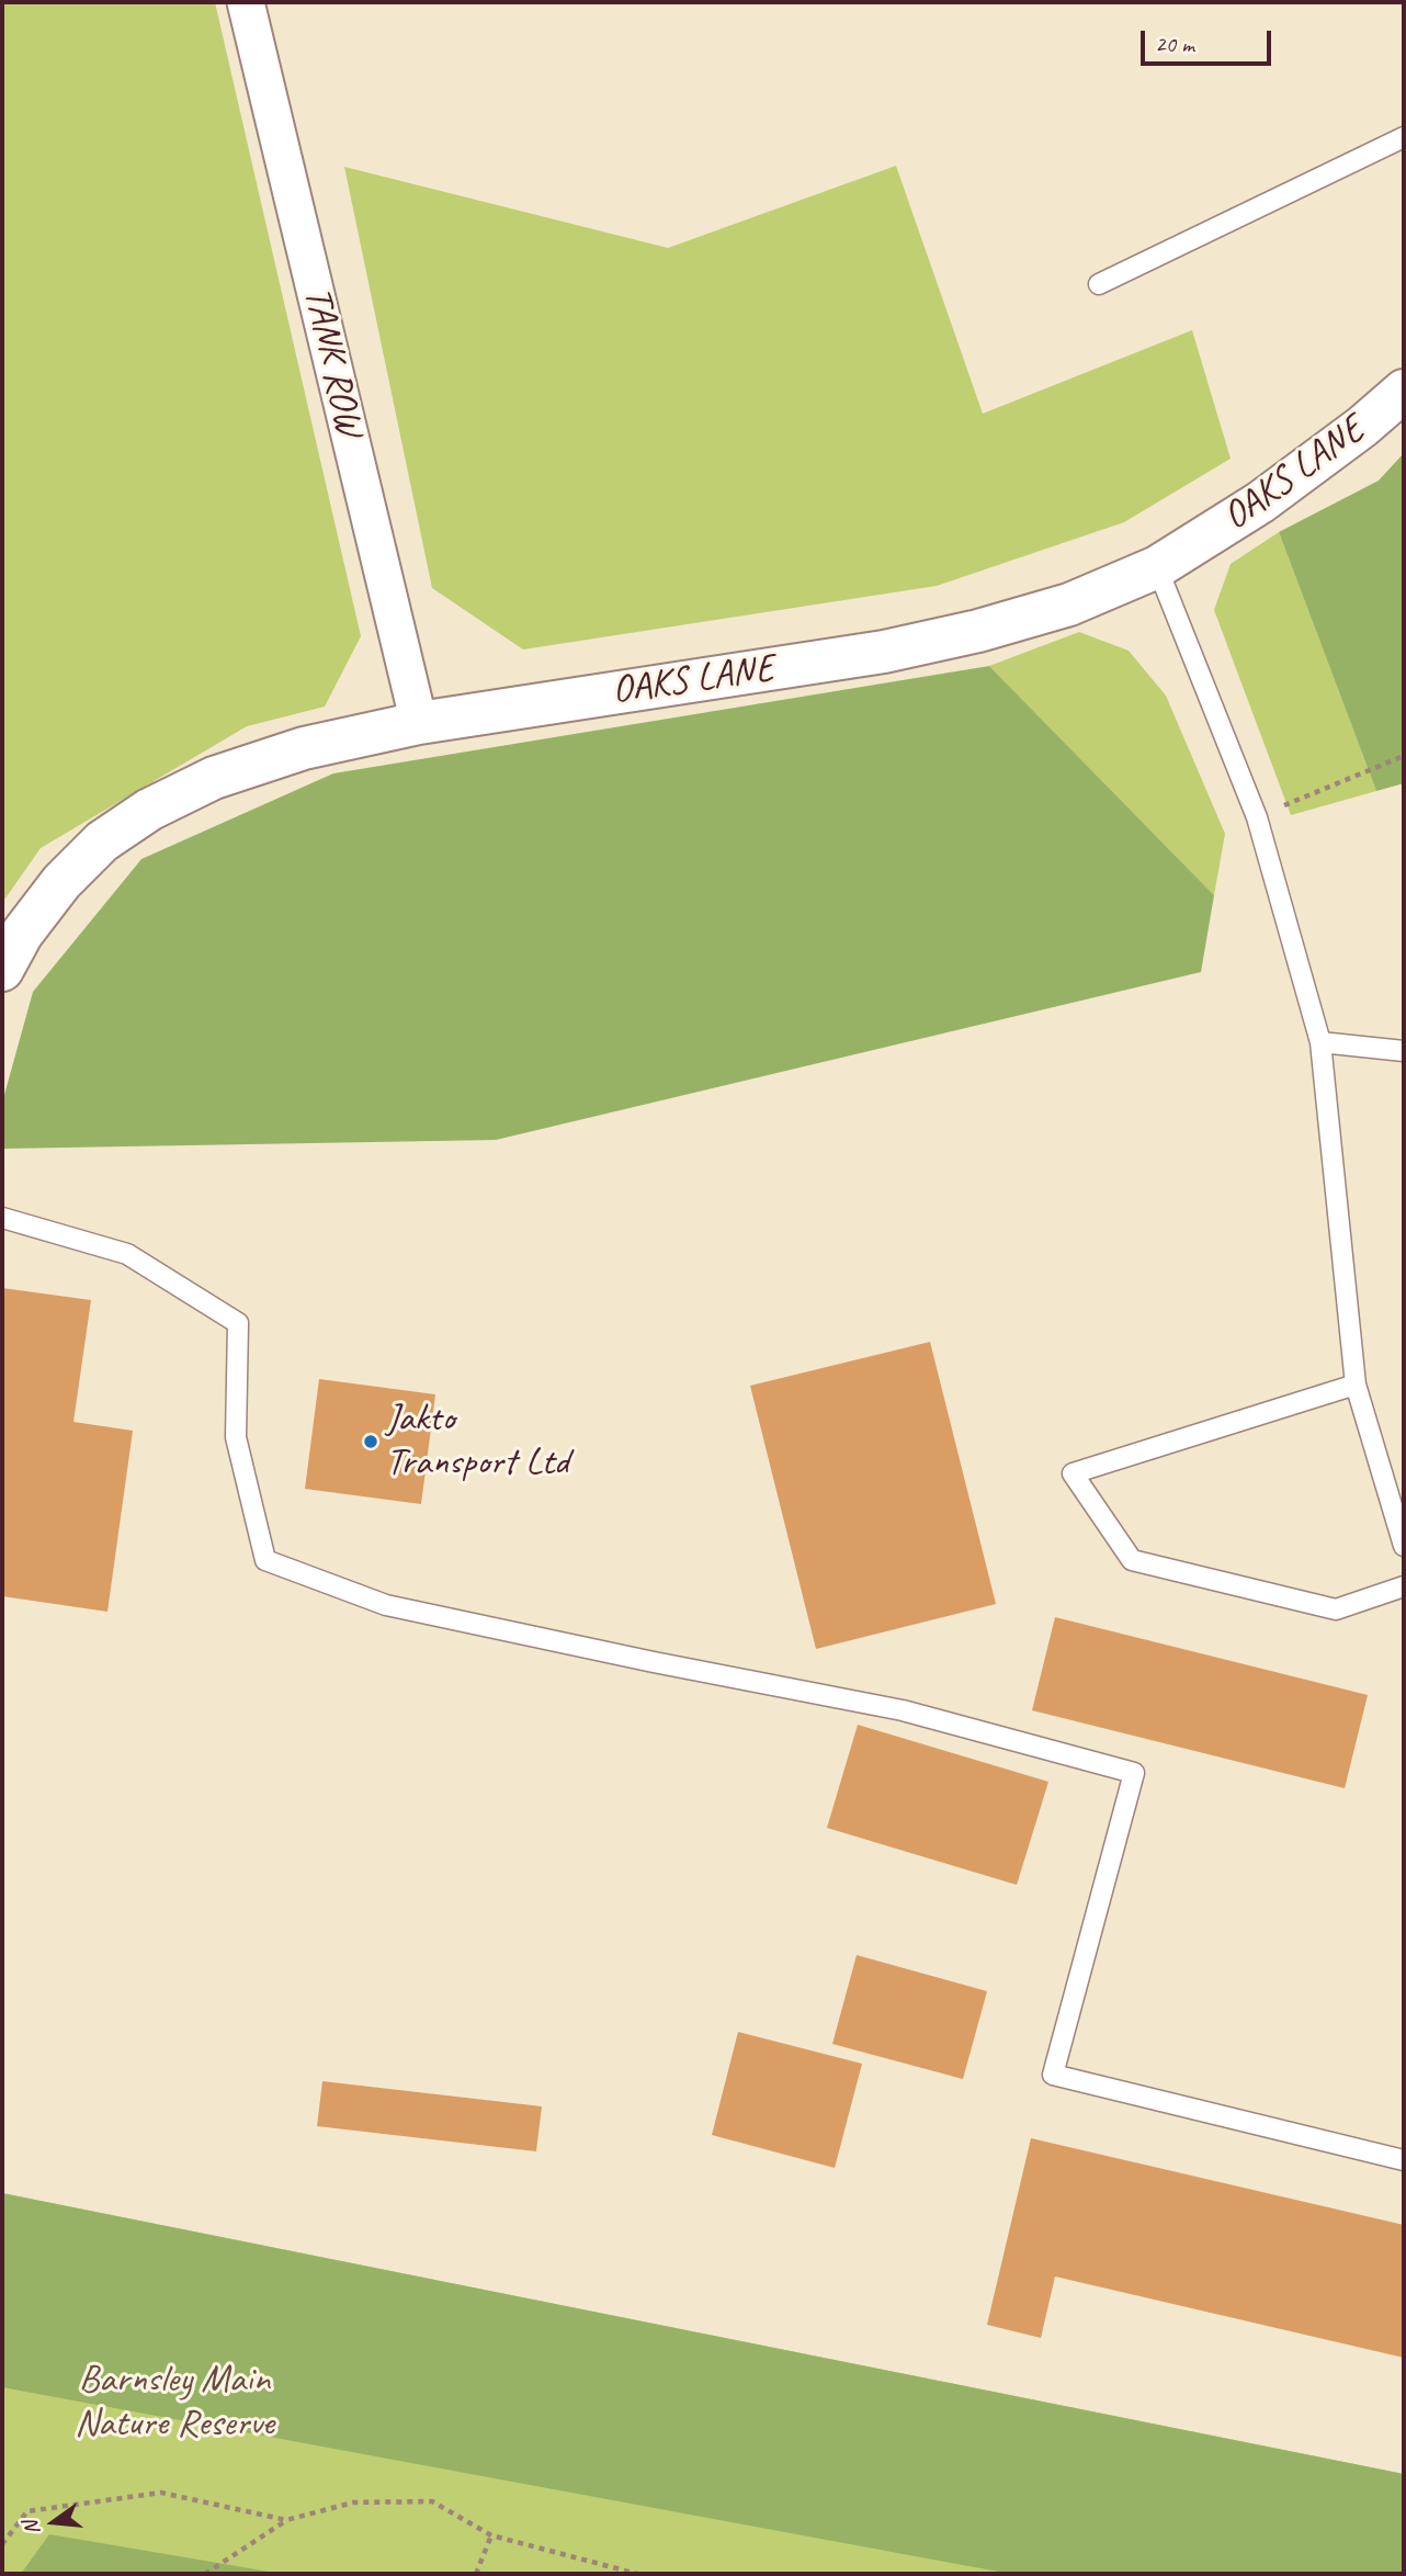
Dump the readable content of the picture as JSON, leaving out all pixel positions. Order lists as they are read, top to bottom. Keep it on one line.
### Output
{"streets":{"street":["TANK ROW","OAKS LANE"]},"crossings":[["TANK ROW","OAKS LANE"]],"parks":["Barnsley Main Nature Reserve"],"places":["Jakto Transport Ltd"],"scale_bar":"20 m","north":"left"}
